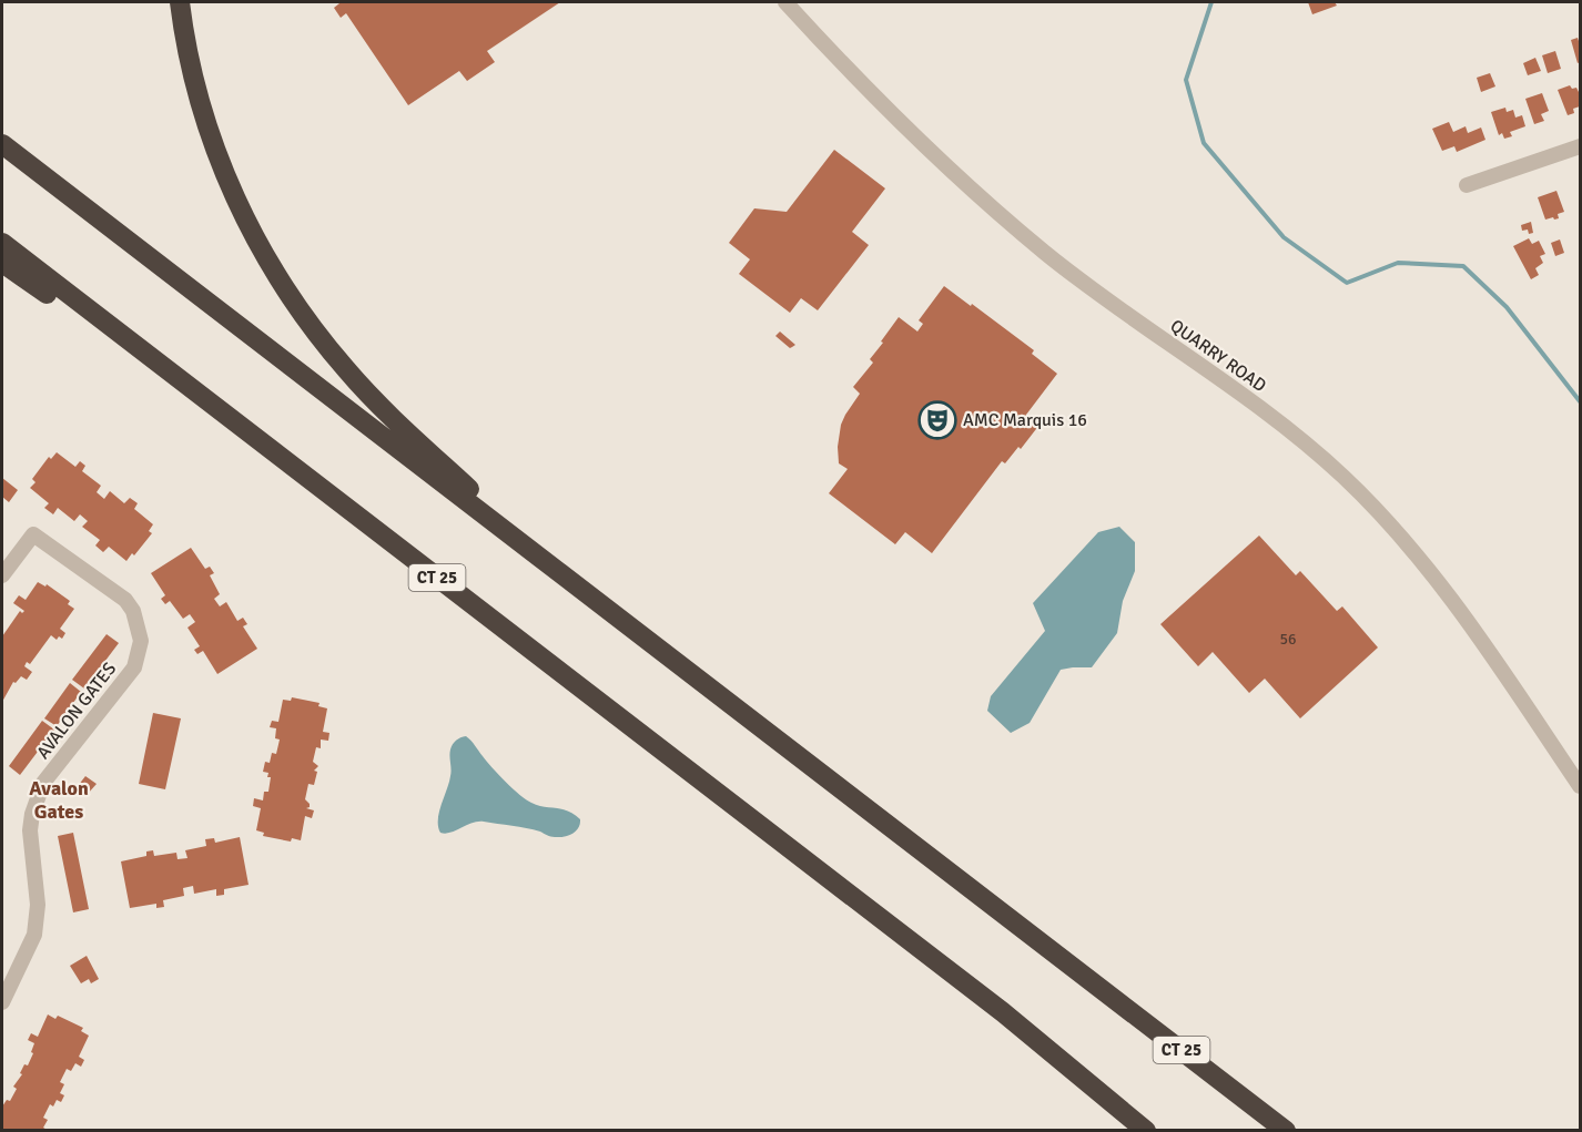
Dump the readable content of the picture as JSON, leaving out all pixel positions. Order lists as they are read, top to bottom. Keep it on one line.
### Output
{"streets":{"highway":["CT 25"],"street":["QUARRY ROAD","AVALON GATES"]},"districts":["Avalon Gates"],"places":{"theatre":["AMC Marquis 16"]},"house_numbers":["56"]}
